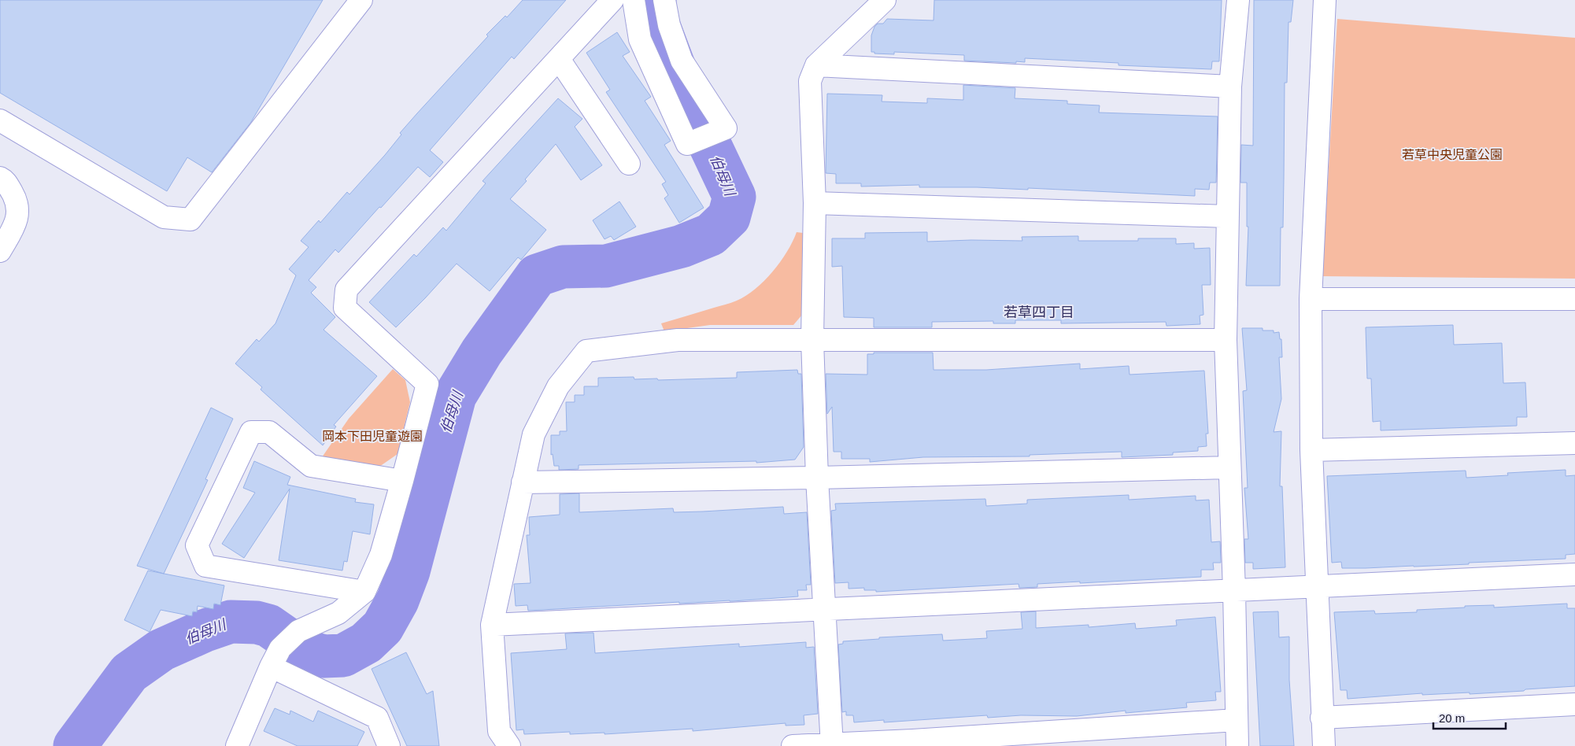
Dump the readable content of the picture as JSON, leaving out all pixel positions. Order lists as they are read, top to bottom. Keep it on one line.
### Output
{"districts":["若草四丁目"],"water":["伯母川"],"parks":["若草中央児童公園","岡本下田児童遊園"],"scale_bar":"20 m"}
